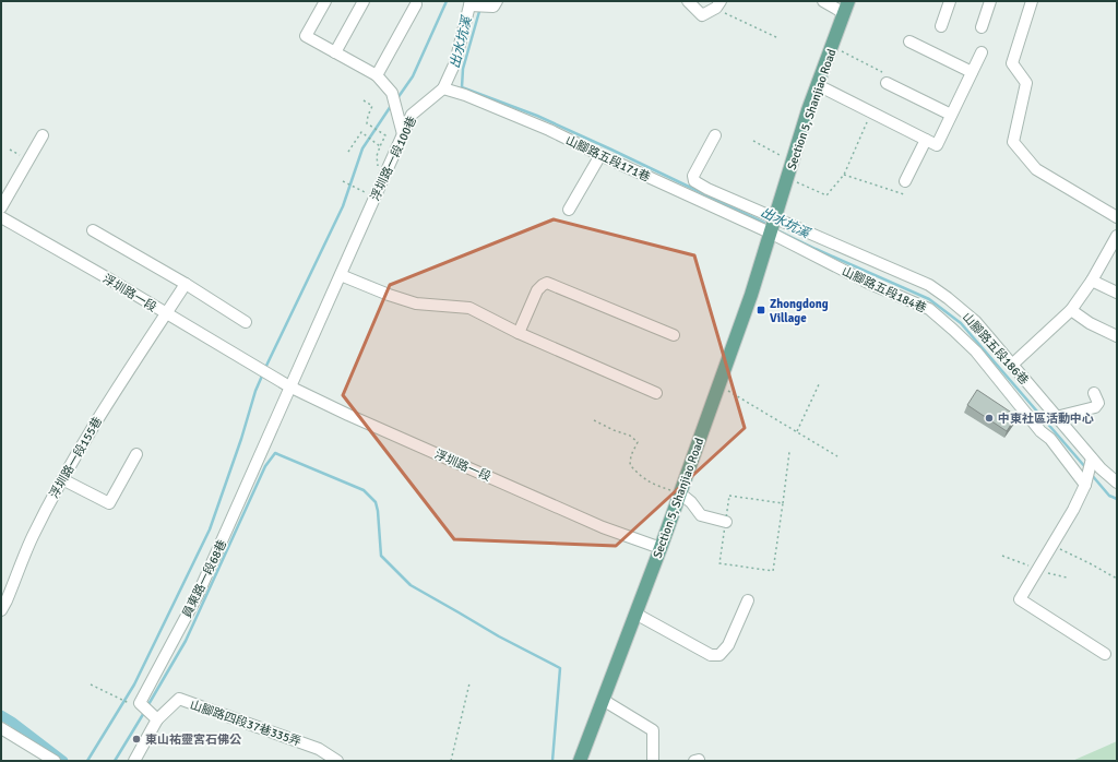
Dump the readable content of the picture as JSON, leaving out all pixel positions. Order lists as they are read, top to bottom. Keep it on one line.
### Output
{"streets":{"main road":["Section 5, Shanjiao Road"],"street":["浮圳路一段100巷","山腳路五段171巷","山腳路五段184巷","浮圳路一段","山腳路五段186巷","浮圳路一段155巷","員東路一段68巷","山腳路四段37巷335弄"]},"crossings":[["Section 5, Shanjiao Road","山腳路五段171巷"],["Section 5, Shanjiao Road","山腳路五段184巷"],["Section 5, Shanjiao Road","浮圳路一段"],["Section 5, Shanjiao Road","山腳路五段186巷"],["浮圳路一段100巷","山腳路五段171巷"],["浮圳路一段100巷","浮圳路一段"],["浮圳路一段100巷","員東路一段68巷"],["山腳路五段171巷","山腳路五段184巷"],["浮圳路一段","浮圳路一段155巷"],["浮圳路一段","員東路一段68巷"]],"water":["出水坑溪"],"places":{"transit":["Zhongdong Village"],"other":["中東社區活動中心","東山祐靈宮石佛公"]}}
